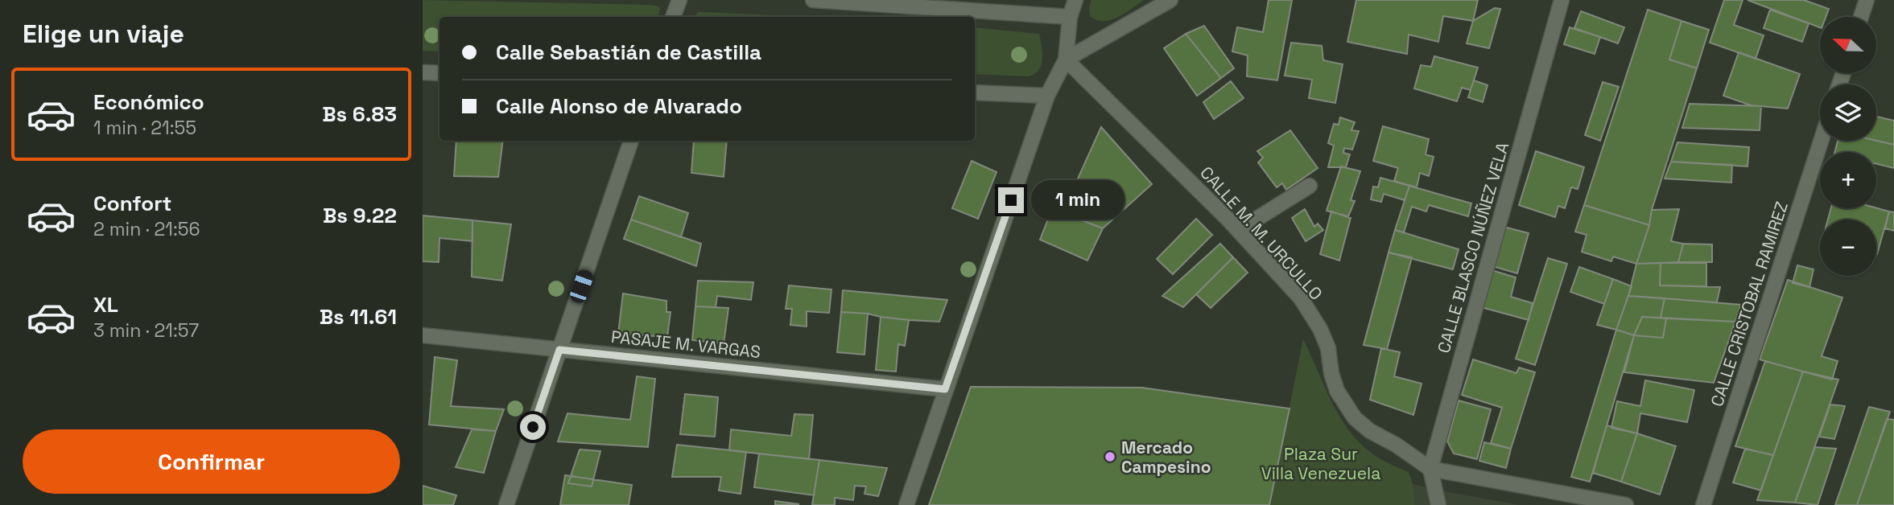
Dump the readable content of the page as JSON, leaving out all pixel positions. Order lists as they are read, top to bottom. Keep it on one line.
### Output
{"streets":{"street":["CALLE M. M. URCULLO","CALLE BLASCO NÚÑEZ VELA","CALLE CRISTOBAL RAMIREZ","PASAJE M. VARGAS"]},"crossings":[["CALLE M. M. URCULLO","CALLE BLASCO NÚÑEZ VELA"]],"parks":["Plaza Sur Villa Venezuela"],"places":["Mercado Campesino"],"north":"left","page":{"heading":"Elige un viaje","map_buttons":["+","−"],"banner":["Calle Sebastián de Castilla","Calle Alonso de Alvarado"],"list":[{"name":"Económico","note":"1 min · 21:55","value":"Bs 6.83"},{"name":"Confort","note":"2 min · 21:56","value":"Bs 9.22"},{"name":"XL","note":"3 min · 21:57","value":"Bs 11.61"}],"bubble":"1 min","buttons":"Confirmar"}}
